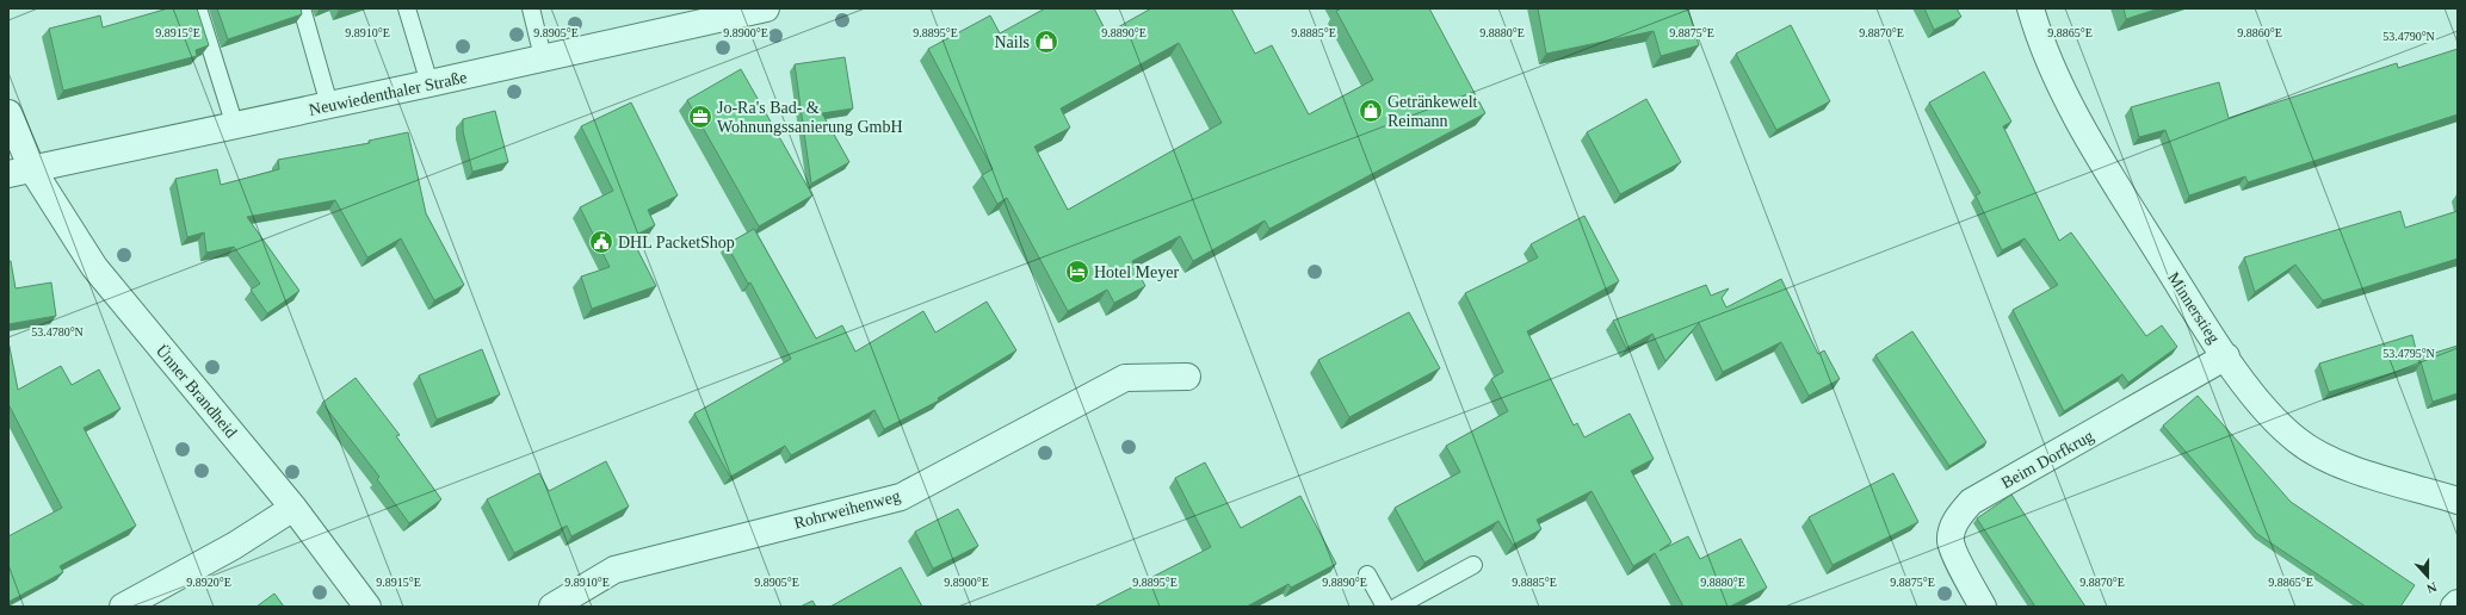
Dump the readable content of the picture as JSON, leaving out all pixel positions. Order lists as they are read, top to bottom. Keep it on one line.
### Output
{"streets":{"street":["Neuwiedenthaler Straße","Minnerstieg","Ünner Brandheid","Beim Dorfkrug","Rohrweihenweg"]},"crossings":[["Neuwiedenthaler Straße","Ünner Brandheid"],["Minnerstieg","Beim Dorfkrug"]],"places":{"shop":["Nails","Getränkewelt Reimann"],"office":["Jo-Ra's Bad- & Wohnungssanierung GmbH"],"public building":["DHL PacketShop"],"hotel":["Hotel Meyer"]},"north":"bottom","coordinates":["9.8860°E","9.8915°E","9.8910°E","9.8905°E","9.8900°E","9.8895°E","9.8890°E","9.8885°E","9.8880°E","9.8875°E","9.8870°E","9.8865°E","53.4790°N","53.4780°N","53.4795°N","9.8920°E"]}
